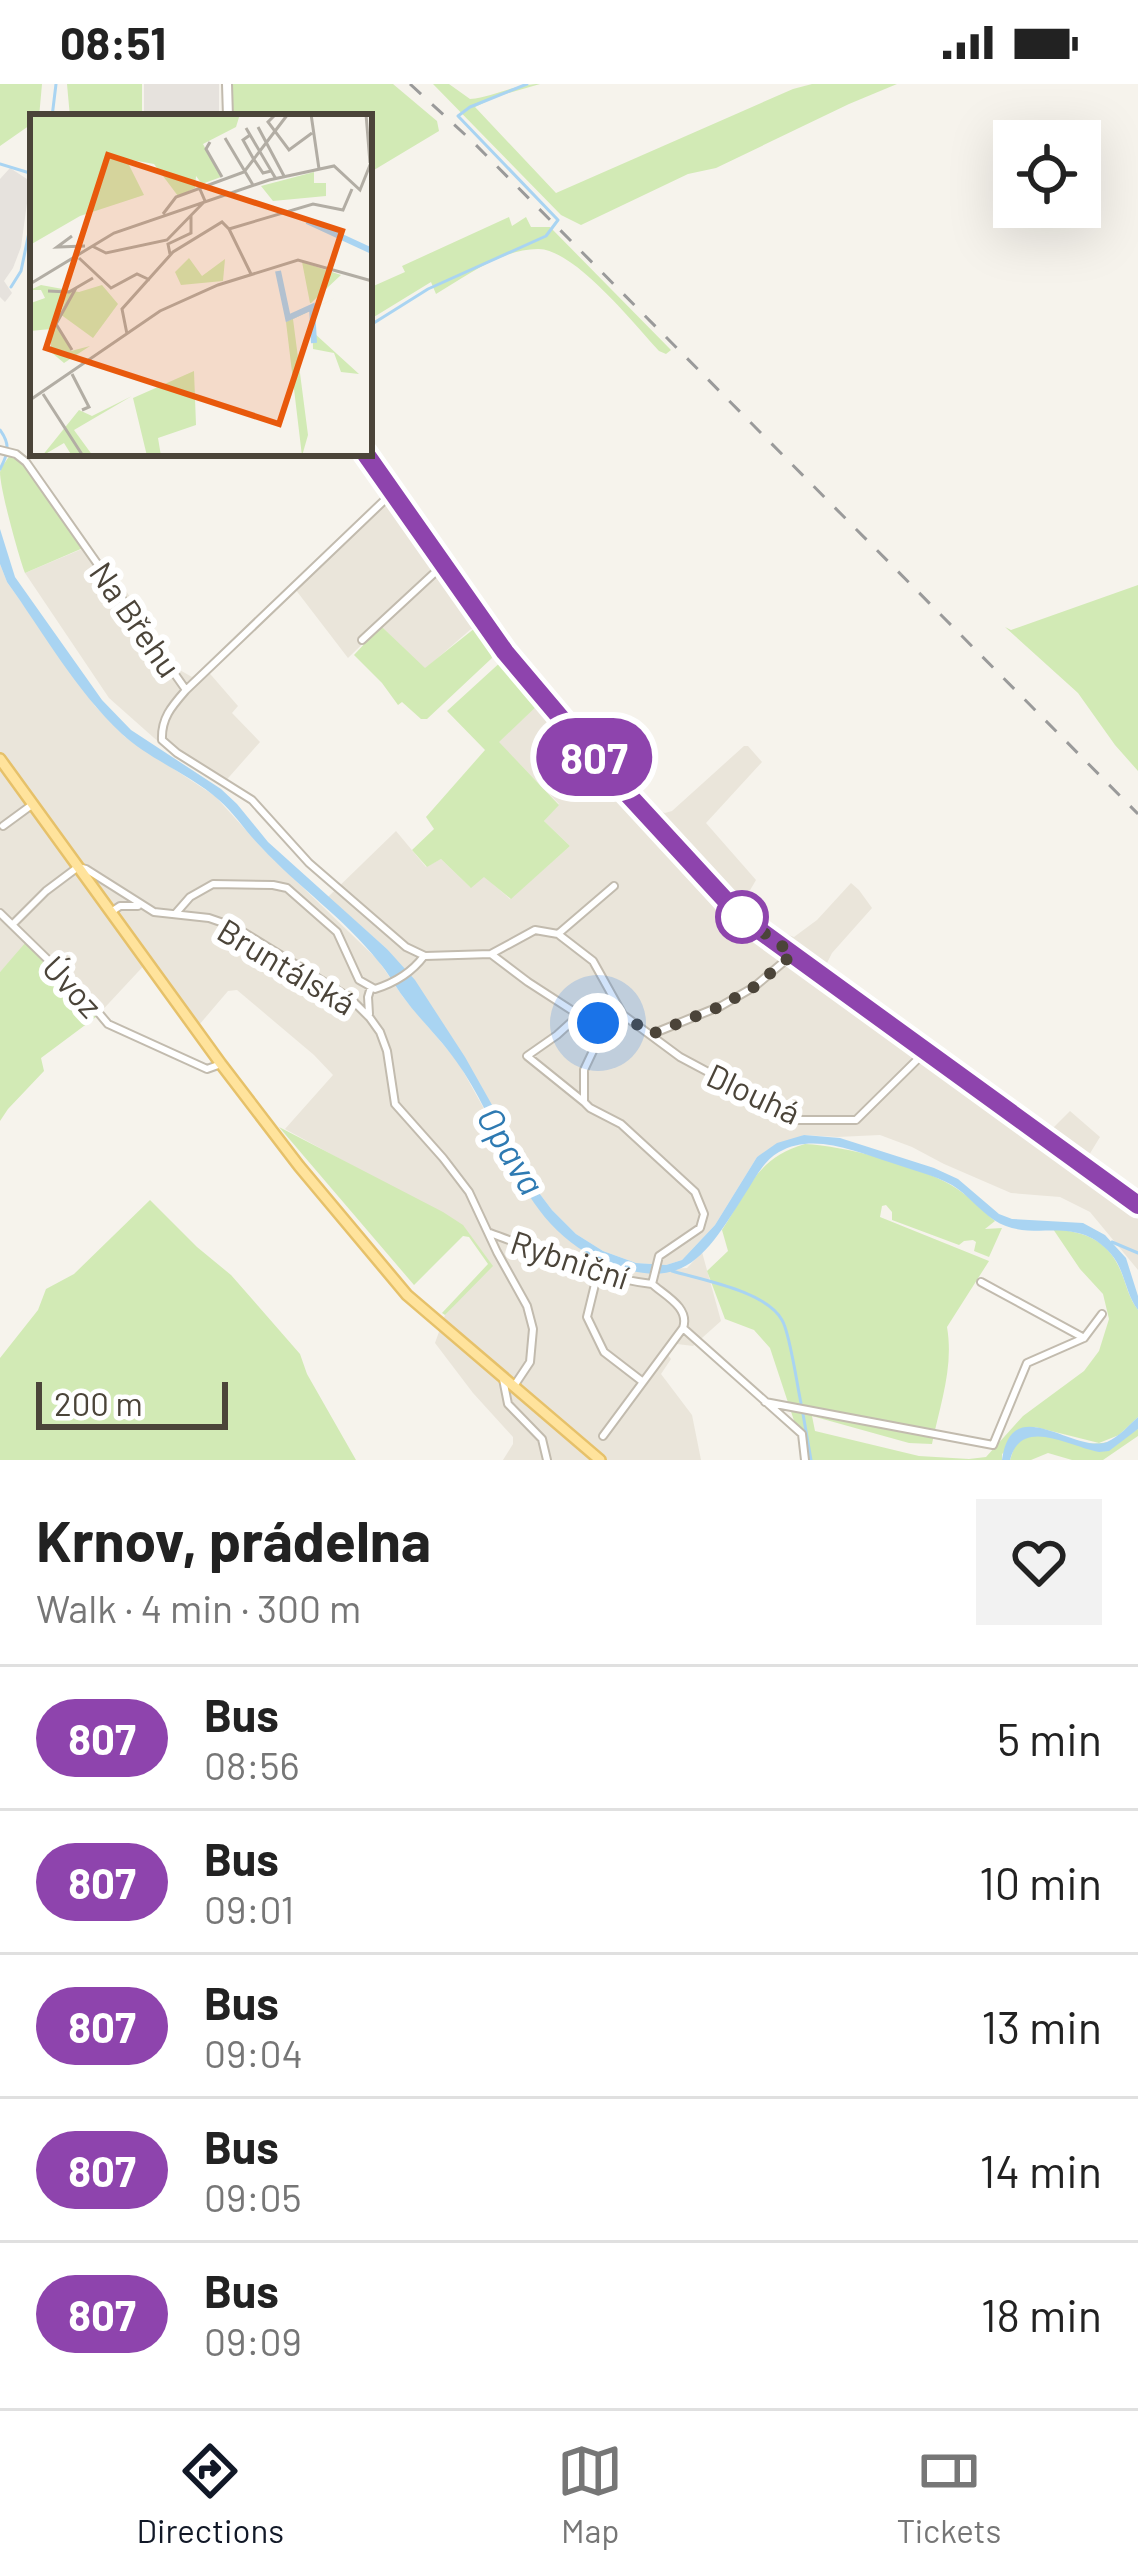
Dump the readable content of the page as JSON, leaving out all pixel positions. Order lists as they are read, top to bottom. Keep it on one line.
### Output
{"streets":{"main road":["Bruntálská"],"street":["Na Břehu","Úvoz","Dlouhá","Rybniční"]},"crossings":[["Bruntálská","Úvoz"],["Bruntálská","Rybniční"]],"water":["Opava"],"lines":["bus line 807"],"scale_bar":"200 m","page":{"status":"08:51","on_map":"807","scale":"200 m","heading":["Krnov, prádelna","Walk · 4 min · 300 m"],"list":[{"mark":"807","name":"Bus","note":"08:56","value":"5 min"},{"mark":"807","name":"Bus","note":"09:01","value":"10 min"},{"mark":"807","name":"Bus","note":"09:04","value":"13 min"},{"mark":"807","name":"Bus","note":"09:05","value":"14 min"},{"mark":"807","name":"Bus","note":"09:09","value":"18 min"}],"tabs":["Directions","Map","Tickets"]}}
